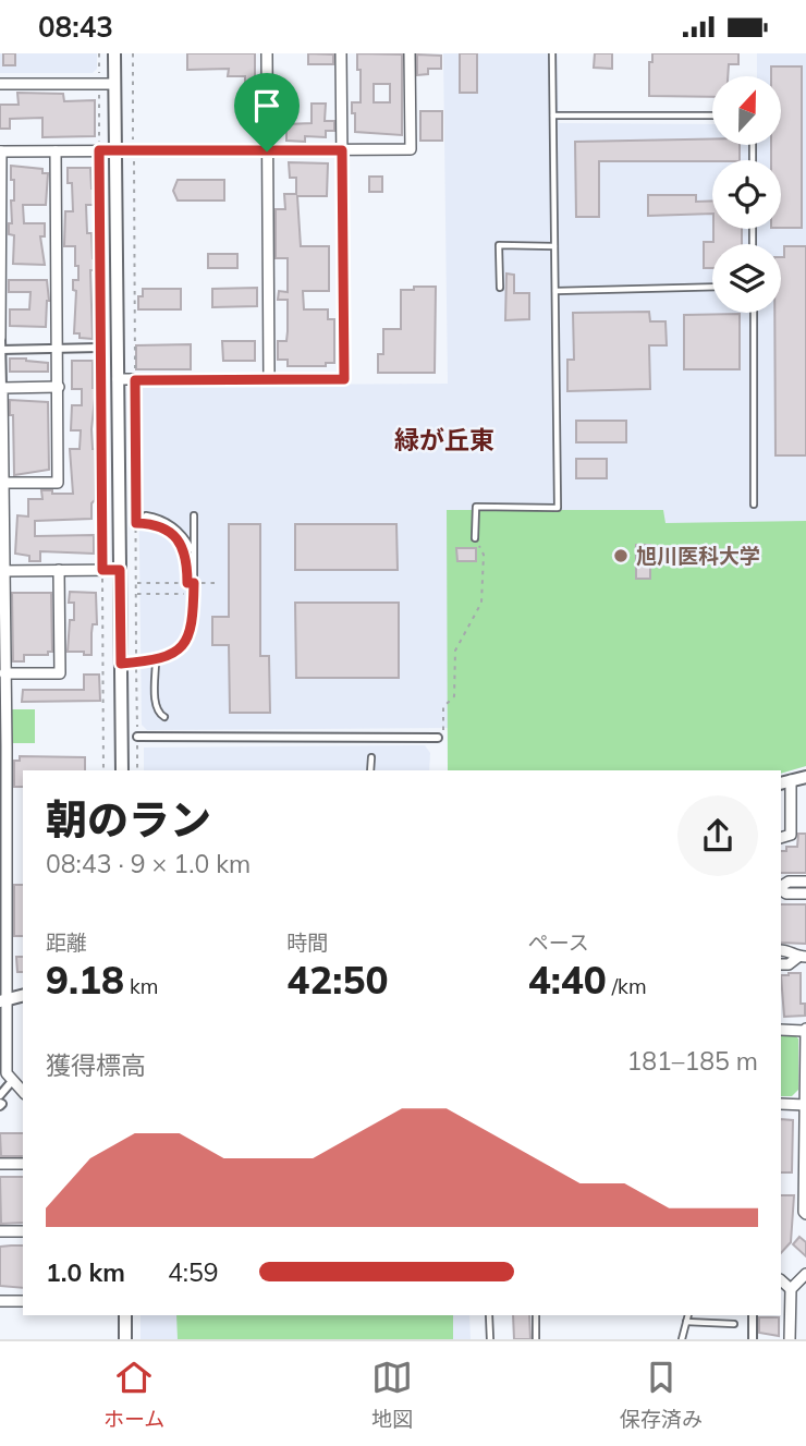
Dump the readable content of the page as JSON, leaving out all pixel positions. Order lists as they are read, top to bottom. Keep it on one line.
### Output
{"districts":["緑が丘東"],"places":["旭川医科大学"],"north":"top","page":{"status":"08:43","heading":["朝のラン","08:43 · 9 × 1.0 km"],"stats":[["距離","9.18 km"],["時間","42:50"],["ペース","4:40 /km"]],"chart":["獲得標高","181–185 m"],"list":[{"name":"1.0 km","note":"4:59"}],"tabs":["ホーム","地図","保存済み"]}}
